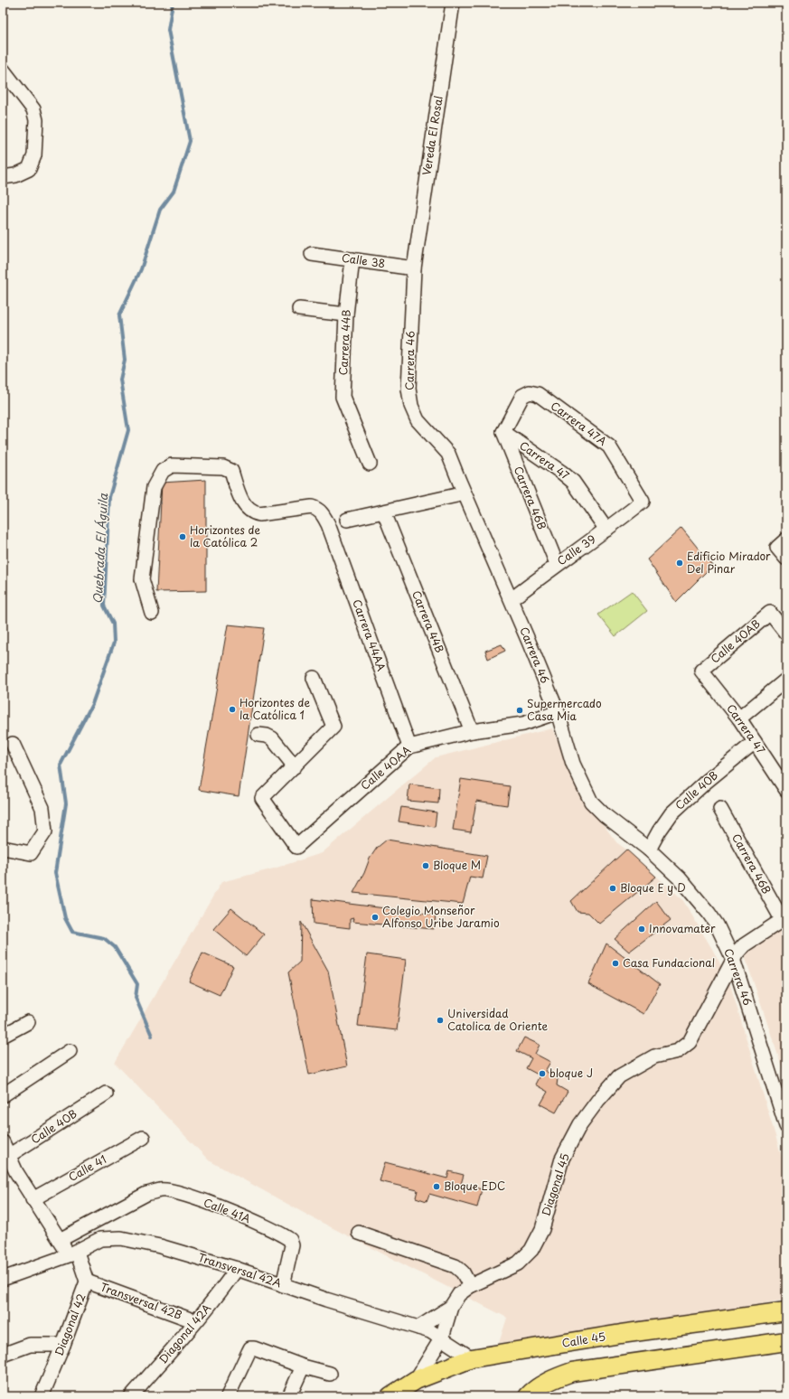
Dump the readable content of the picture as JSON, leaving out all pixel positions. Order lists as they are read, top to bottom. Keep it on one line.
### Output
{"streets":{"main road":["Calle 45"],"street":["Vereda El Rosal","Calle 38","Carrera 44B","Carrera 46","Carrera 47A","Carrera 47","Carrera 46B","Calle 39","Carrera 44AA","Calle 40AB","Calle 40AA","Calle 40B","Calle 41","Diagonal 45","Calle 41A","Transversal 42A","Transversal 42B","Diagonal 42","Diagonal 42A"]},"crossings":[["Vereda El Rosal","Calle 38"],["Vereda El Rosal","Carrera 46"],["Calle 38","Carrera 44B"],["Calle 38","Carrera 46"],["Carrera 44B","Calle 40AA"],["Carrera 46","Calle 39"],["Carrera 46","Calle 40AA"],["Carrera 46","Calle 40B"],["Carrera 46","Diagonal 45"],["Carrera 47A","Carrera 47"],["Carrera 47A","Carrera 46B"],["Carrera 47A","Calle 39"],["Carrera 47","Carrera 46B"],["Carrera 47","Calle 39"],["Carrera 47","Calle 40AB"],["Carrera 47","Calle 40B"],["Carrera 46B","Calle 39"],["Carrera 44AA","Calle 40AA"],["Calle 40B","Diagonal 42"],["Calle 41","Diagonal 42"],["Diagonal 45","Transversal 42A"],["Diagonal 45","Calle 45"],["Calle 41A","Transversal 42A"],["Calle 41A","Diagonal 42"],["Transversal 42A","Diagonal 42"],["Transversal 42A","Diagonal 42A"],["Transversal 42A","Calle 45"],["Transversal 42B","Diagonal 42"],["Transversal 42B","Diagonal 42A"]],"water":["Quebrada El Águila"],"places":["Horizontes de la Católica 2","Edificio Mirador Del Pinar","Horizontes de la Católica 1","Supermercado Casa Mia","Bloque M","Bloque E y D","Colegio Monseñor Alfonso Uribe Jaramio","Innovamater","Casa Fundacional","Universidad Catolica de Oriente","bloque J","Bloque EDC"]}
